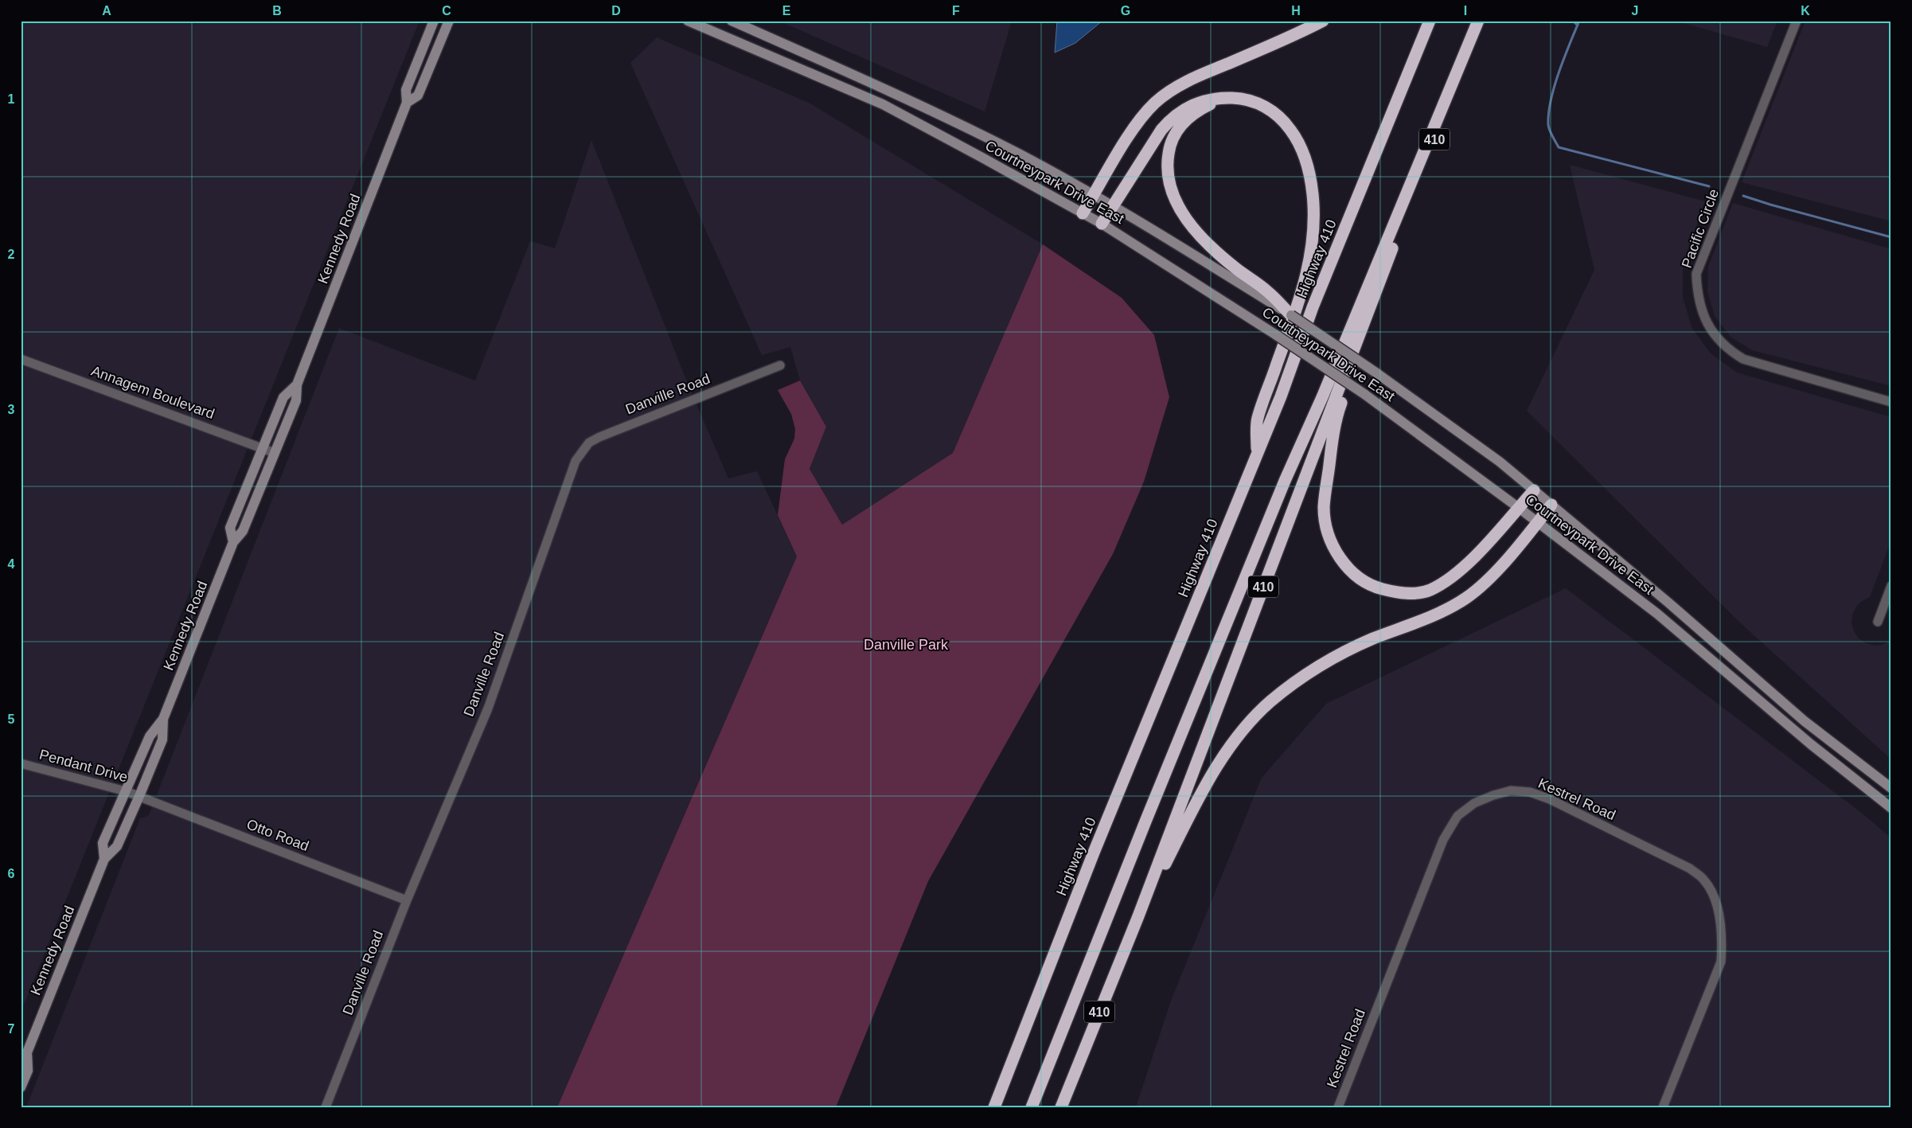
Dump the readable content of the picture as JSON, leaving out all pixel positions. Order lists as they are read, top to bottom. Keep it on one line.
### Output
{"streets":{"highway":["410","Highway 410"],"main road":["Courtneypark Drive East","Kennedy Road"],"street":["Pacific Circle","Annagem Boulevard","Danville Road","Pendant Drive","Kestrel Road","Otto Road"]},"crossings":[["Kennedy Road","Annagem Boulevard"],["Kennedy Road","Pendant Drive"],["Kennedy Road","Otto Road"],["Danville Road","Otto Road"],["Pendant Drive","Otto Road"]],"parks":["Danville Park"],"grid":{"columns":["A","B","C","D","E","F","G","H","I","J","K"],"rows":["1","2","3","4","5","6","7"]}}
